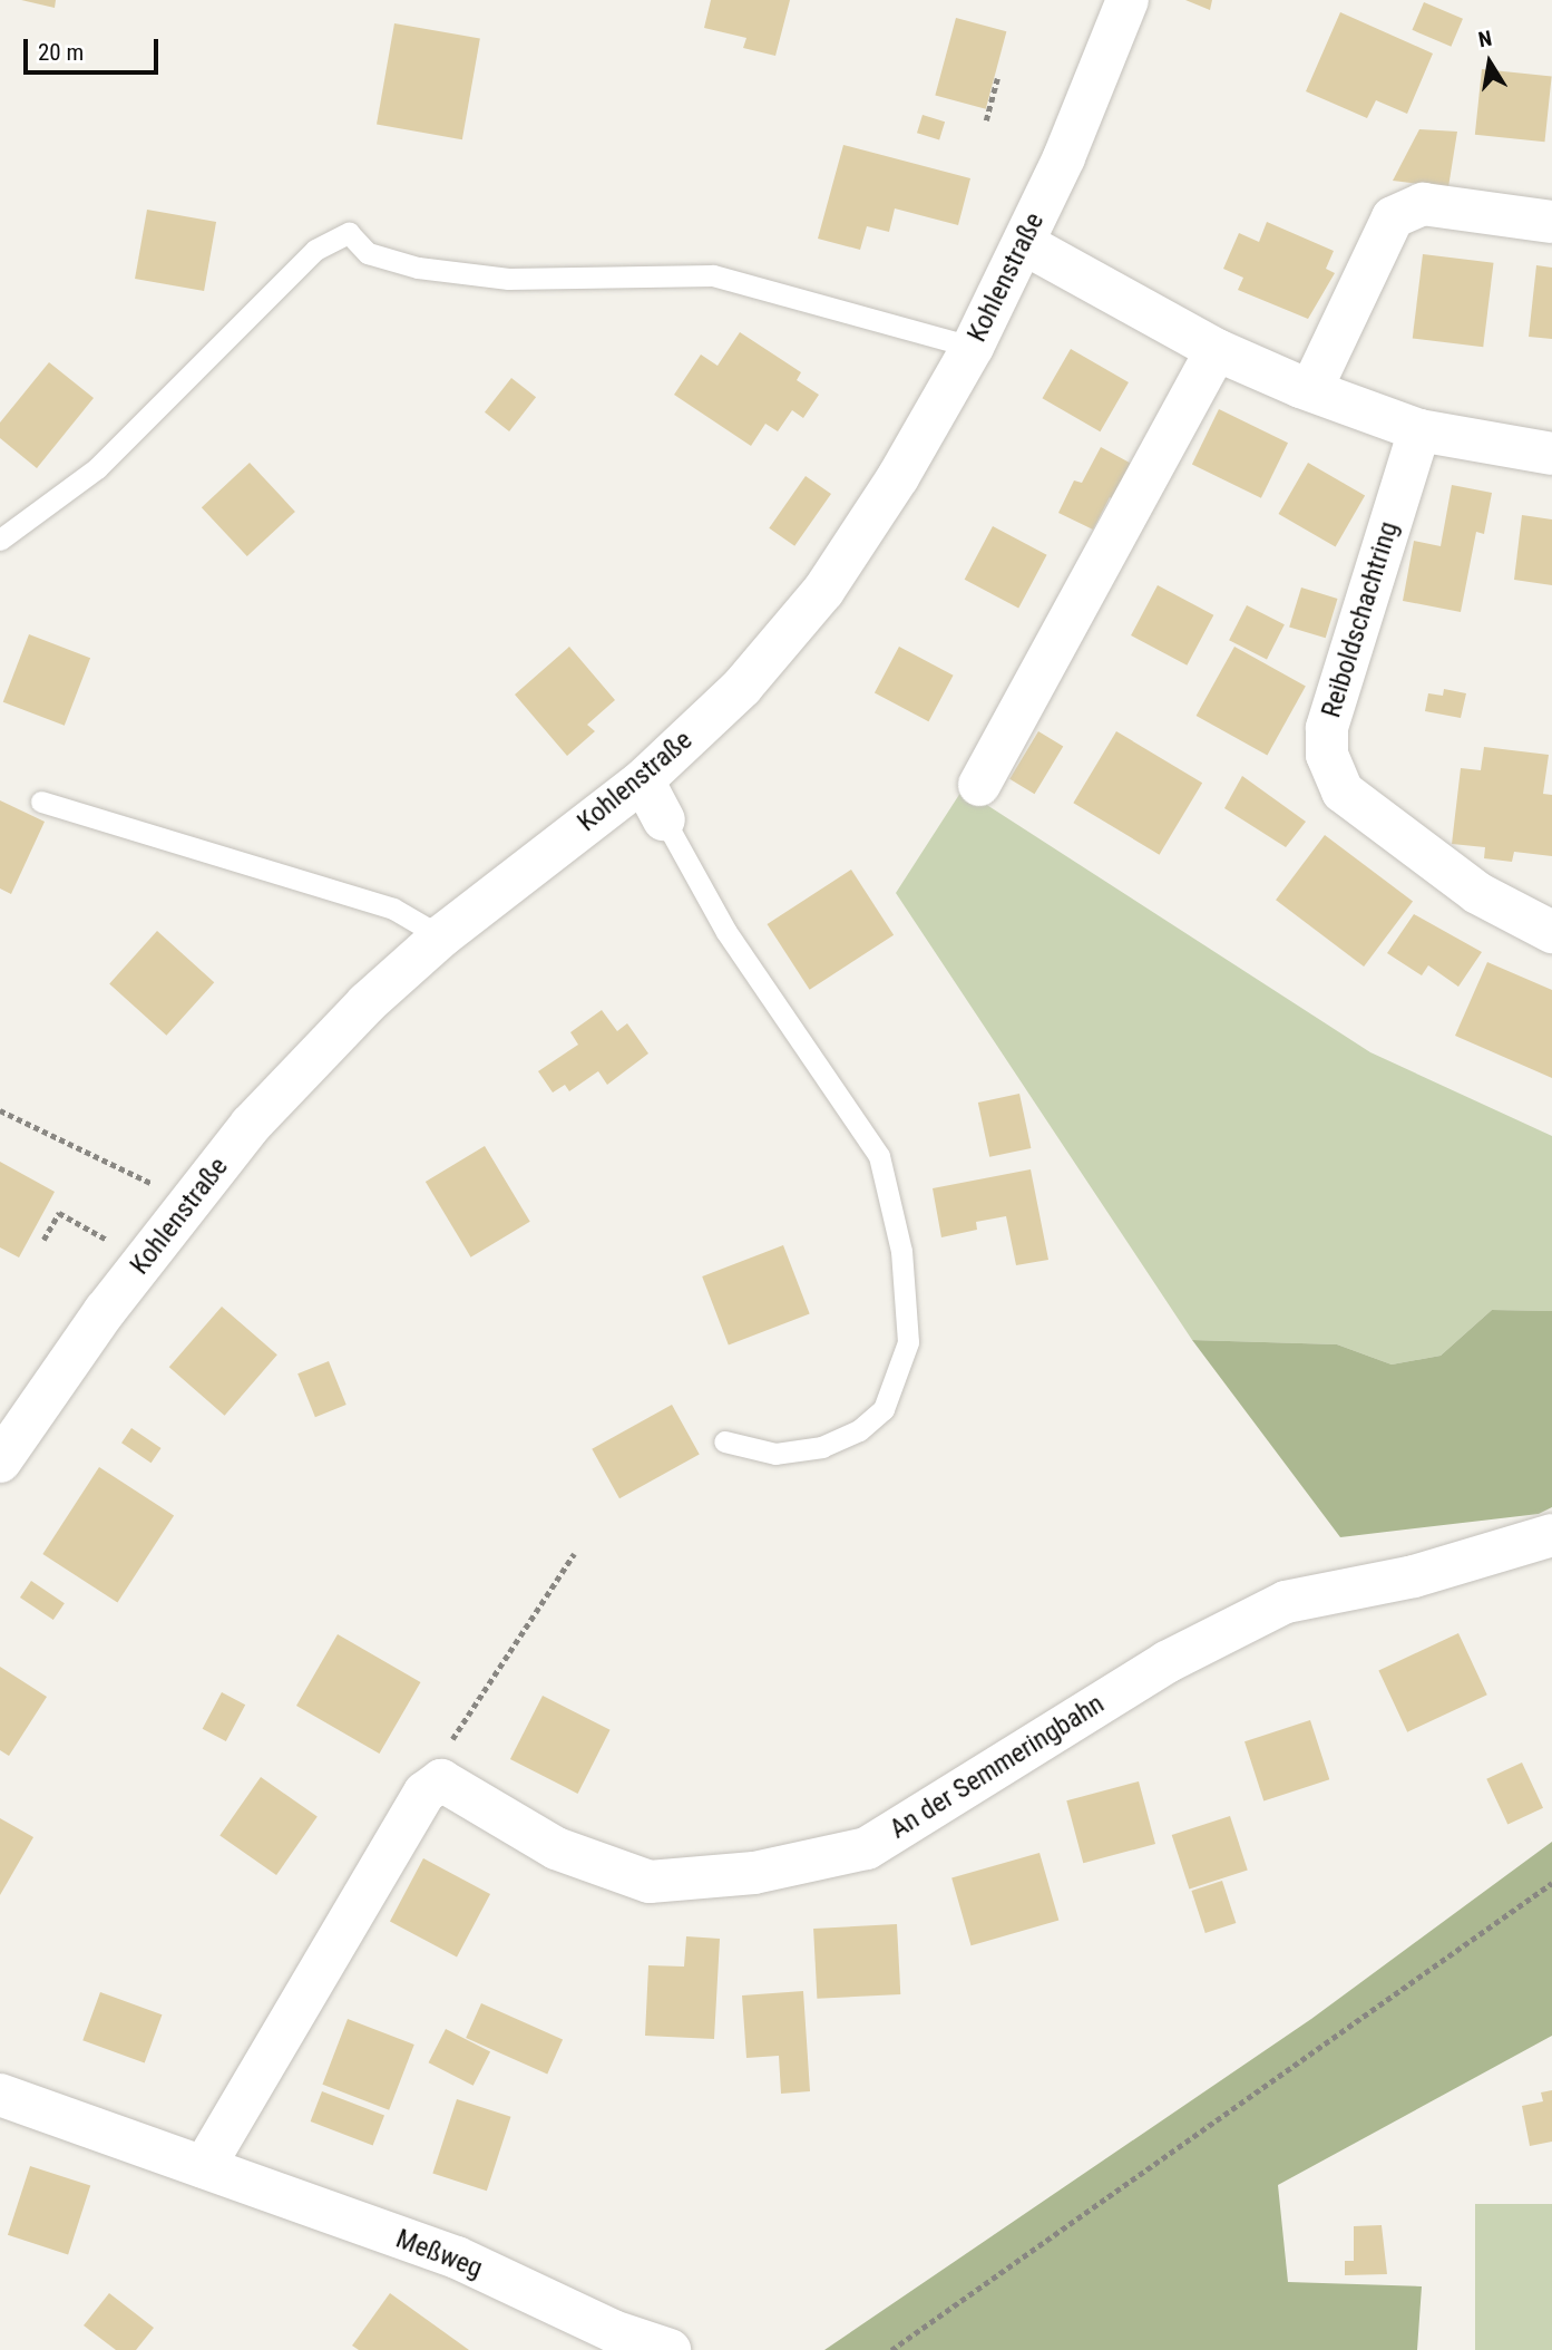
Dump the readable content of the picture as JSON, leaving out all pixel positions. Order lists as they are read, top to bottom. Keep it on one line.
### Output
{"streets":{"street":["Kohlenstraße","Reiboldschachtring","An der Semmeringbahn","Meßweg"]},"scale_bar":"20 m","north":"top"}
